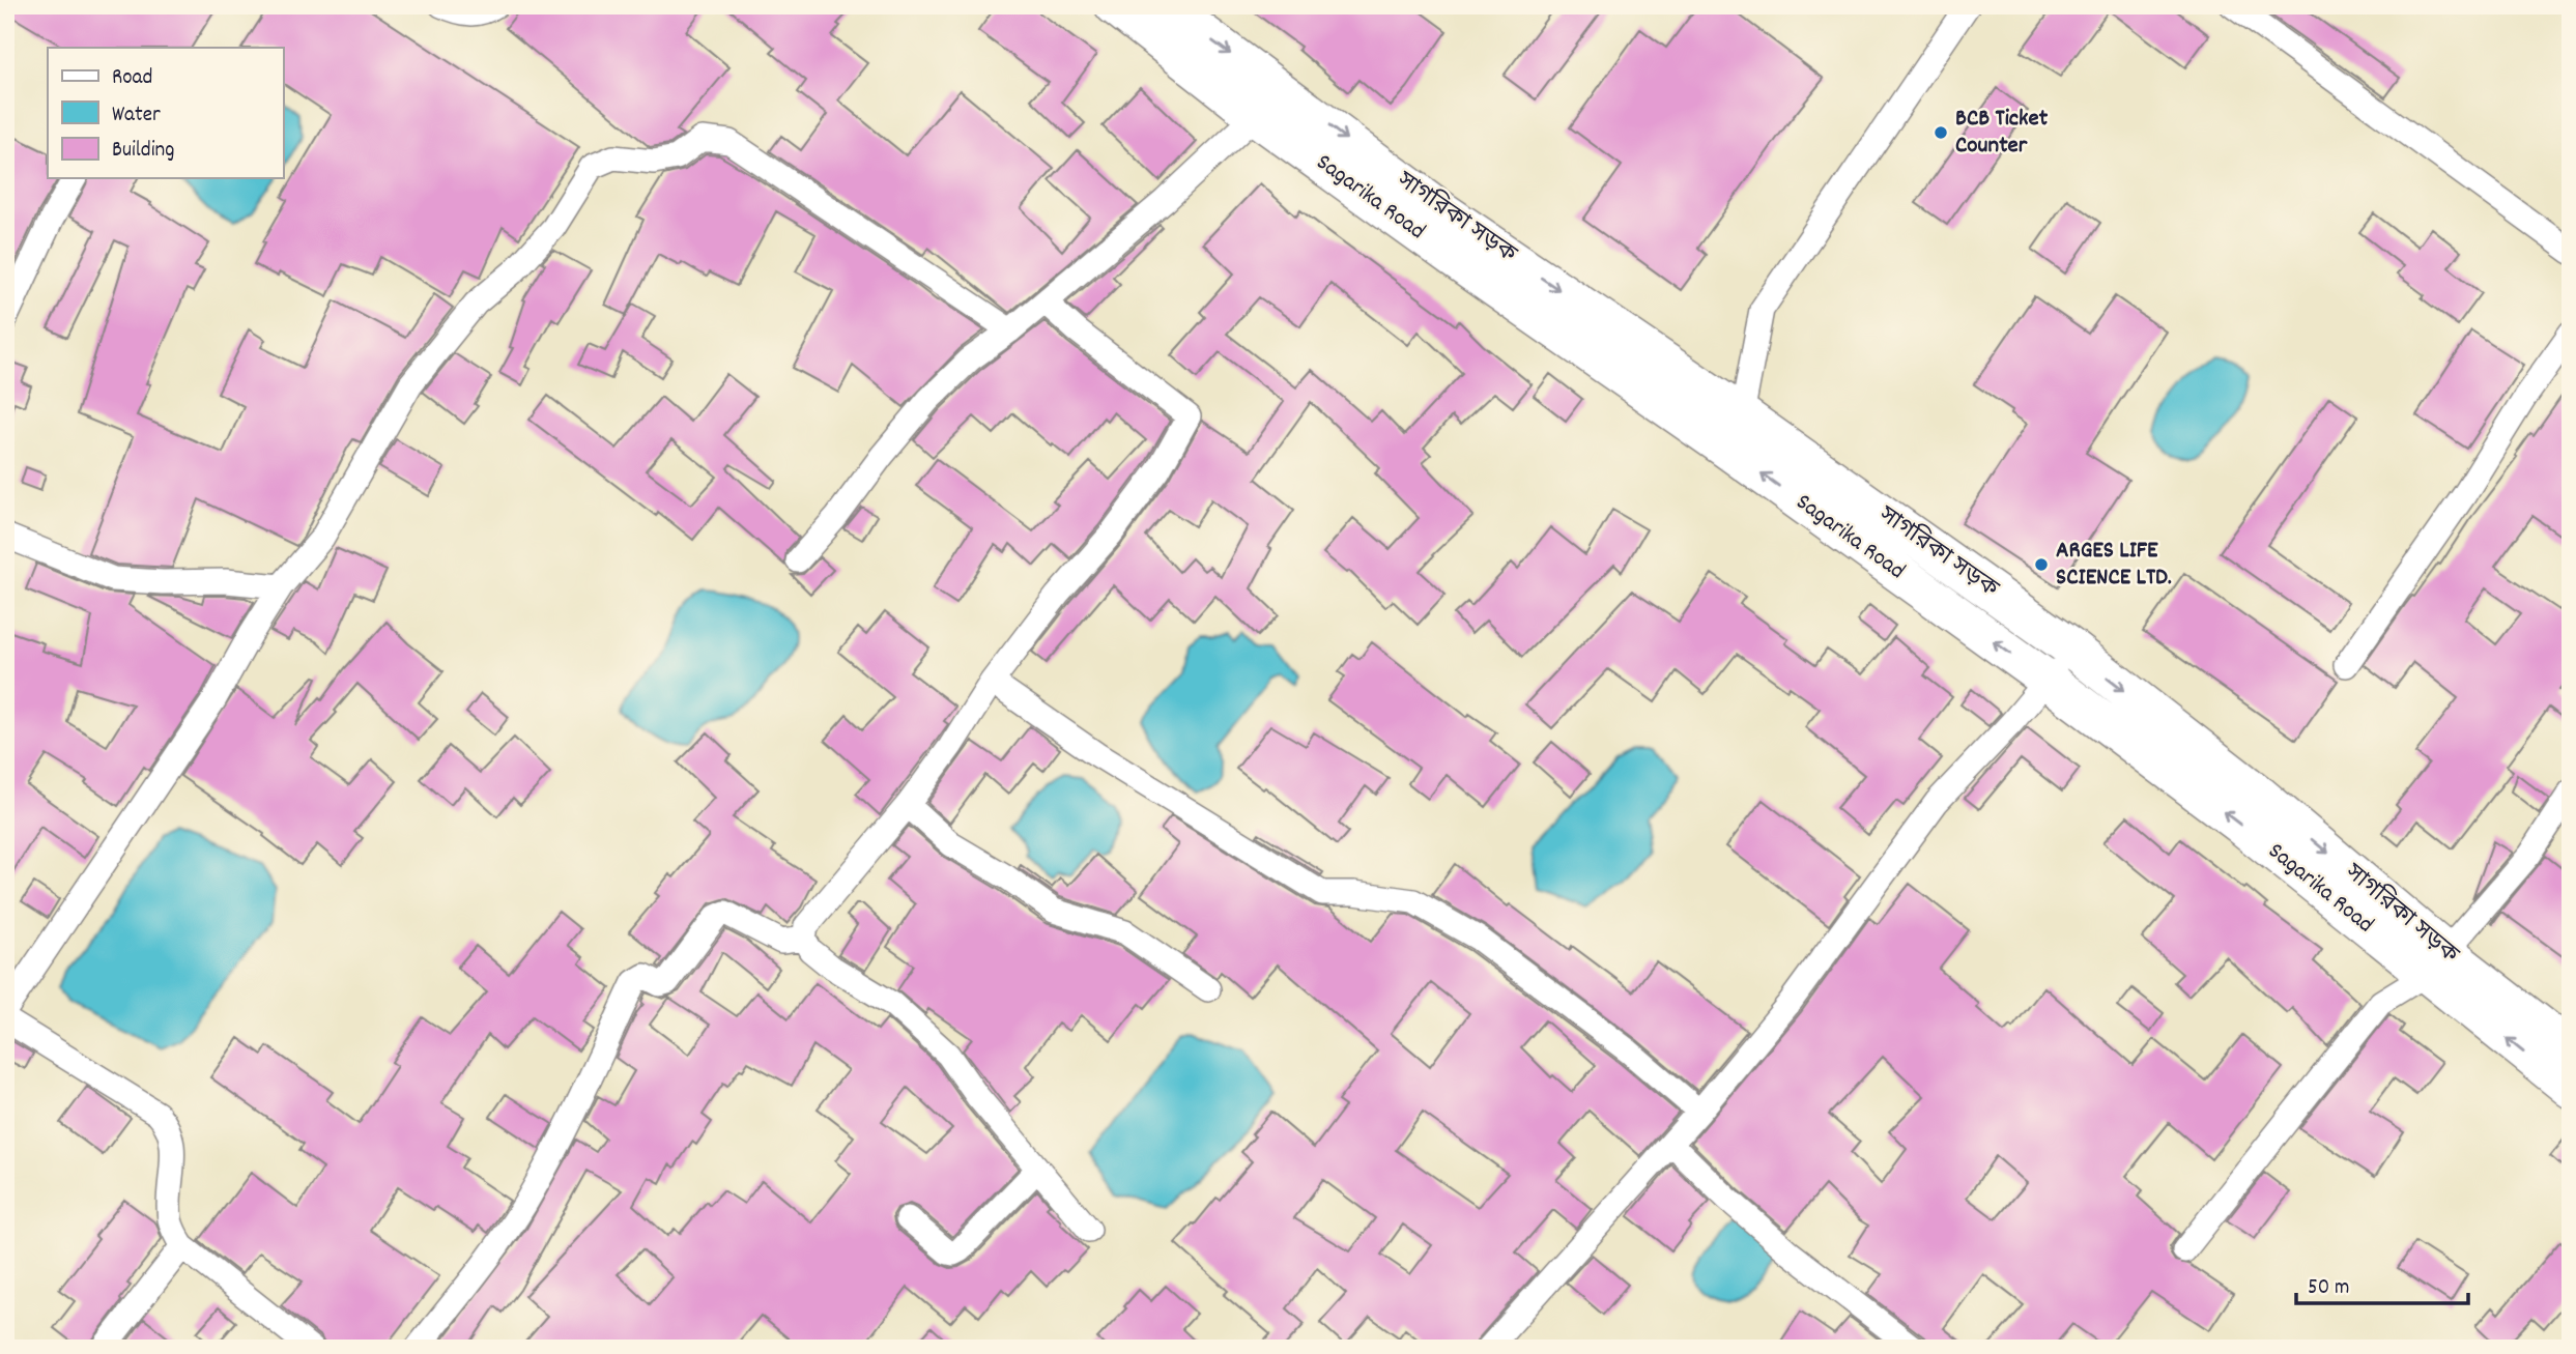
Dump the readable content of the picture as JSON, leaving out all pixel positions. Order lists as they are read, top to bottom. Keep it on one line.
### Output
{"streets":{"main road":["Sagarika Road","সাগরিকা সড়ক"]},"crossings":[["Sagarika Road","সাগরিকা সড়ক"]],"one_way":["সাগরিকা সড়ক"],"places":["BCB Ticket Counter","ARGES LIFE SCIENCE LTD."],"legend":["Road","Water","Building"],"scale_bar":"50 m"}
